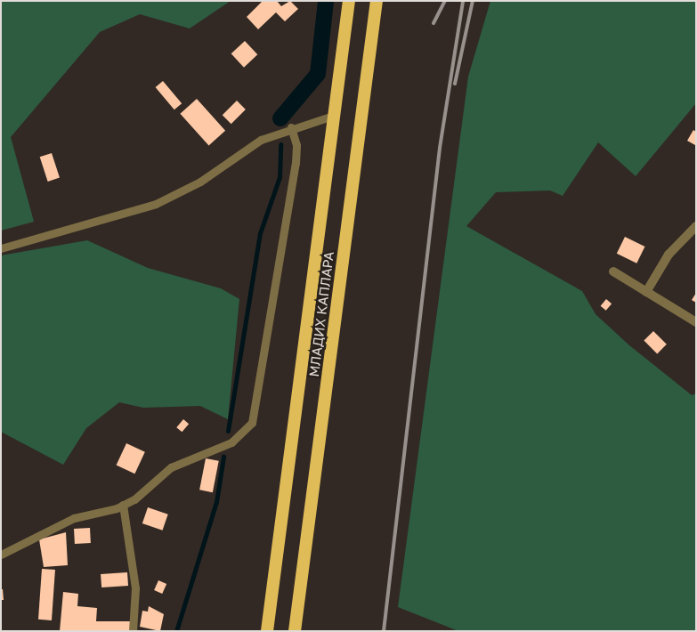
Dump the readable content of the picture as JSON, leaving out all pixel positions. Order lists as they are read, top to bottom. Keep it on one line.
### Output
{"streets":{"highway":["МЛАДИХ КАПЛАРА"]}}
